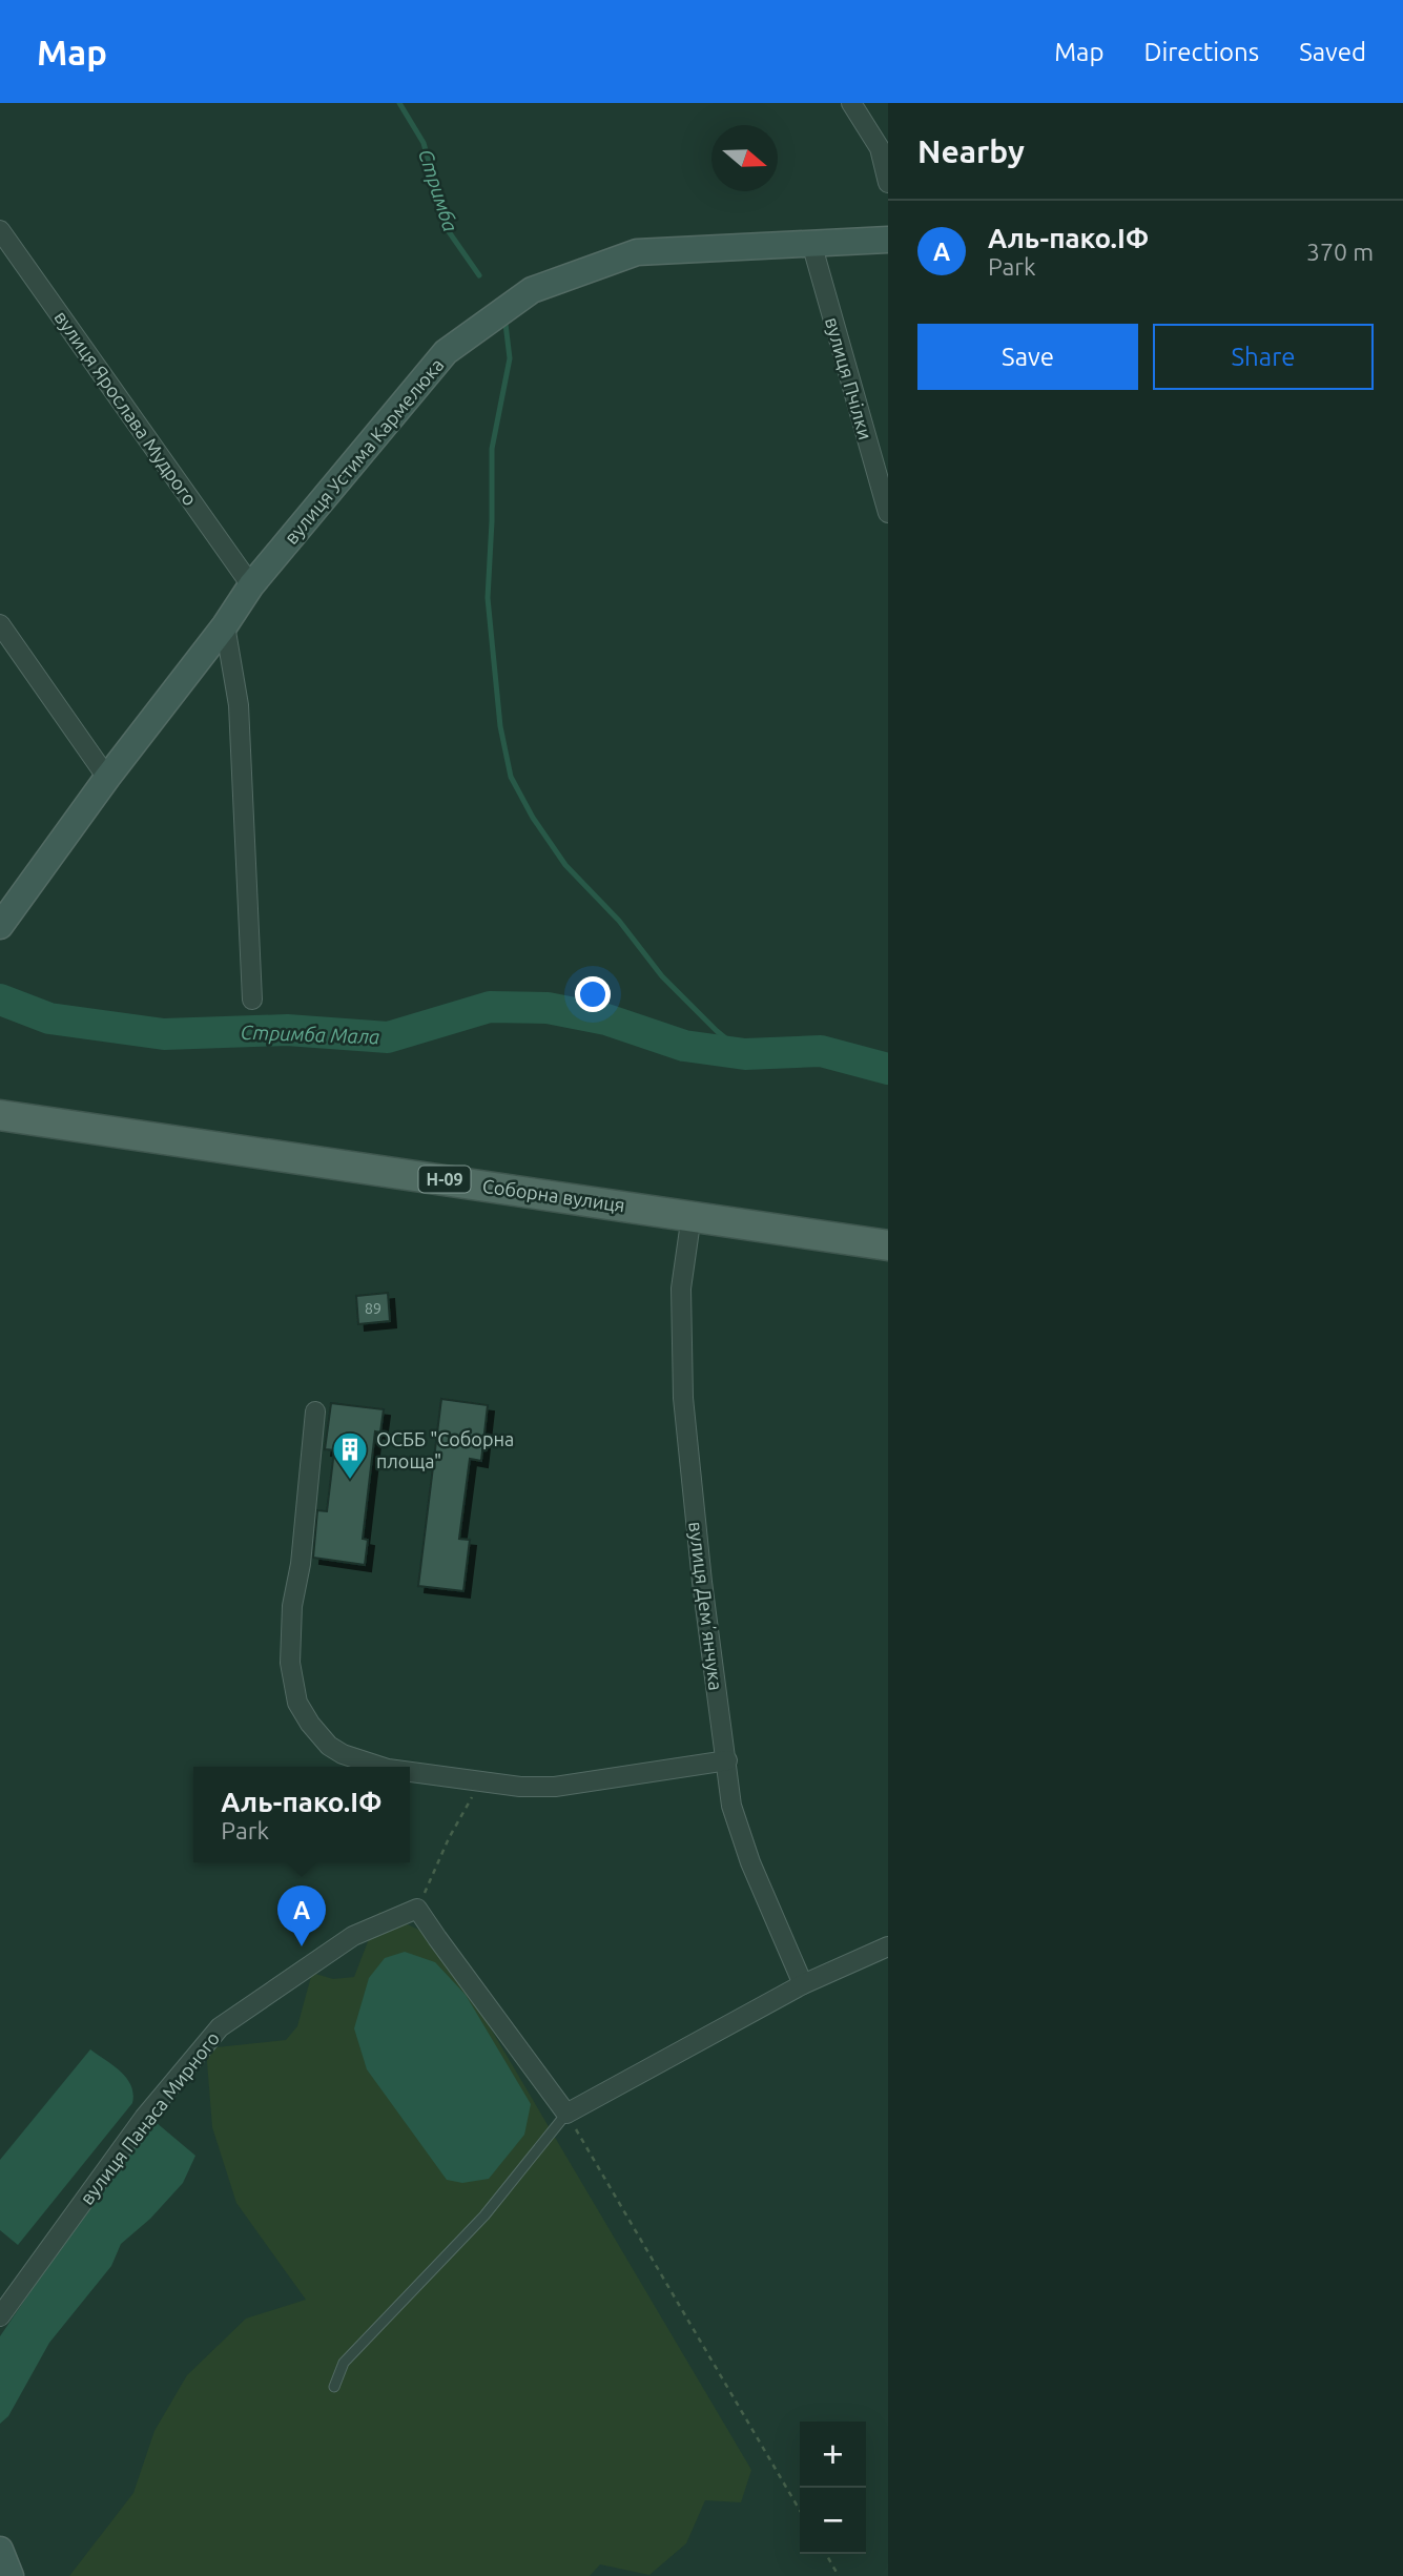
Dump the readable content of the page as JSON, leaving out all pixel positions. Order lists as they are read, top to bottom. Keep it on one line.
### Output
{"streets":{"main road":["Н-09","Соборна вулиця"],"street":["вулиця Пчілки","вулиця Ярослава Мудрого","вулиця Устима Кармелюка","вулиця Демʼянчука","вулиця Панаса Мирного"]},"crossings":[["вулиця Пчілки","вулиця Устима Кармелюка"],["вулиця Ярослава Мудрого","вулиця Устима Кармелюка"],["Соборна вулиця","вулиця Демʼянчука"]],"water":["Стримба","Стримба Мала"],"places":{"building":["ОСББ \"Соборна площа\""]},"house_numbers":["89"],"north":"right","page":{"header":"Map","nav":["Map","Directions","Saved"],"heading":"Nearby","list":[{"mark":"A","name":"Аль-пако.ІФ","note":"Park","value":"370 m"}],"buttons":["Save","Share"],"popup":["Аль-пако.ІФ","Park"],"pins":"A","map_buttons":["+","−"]}}
